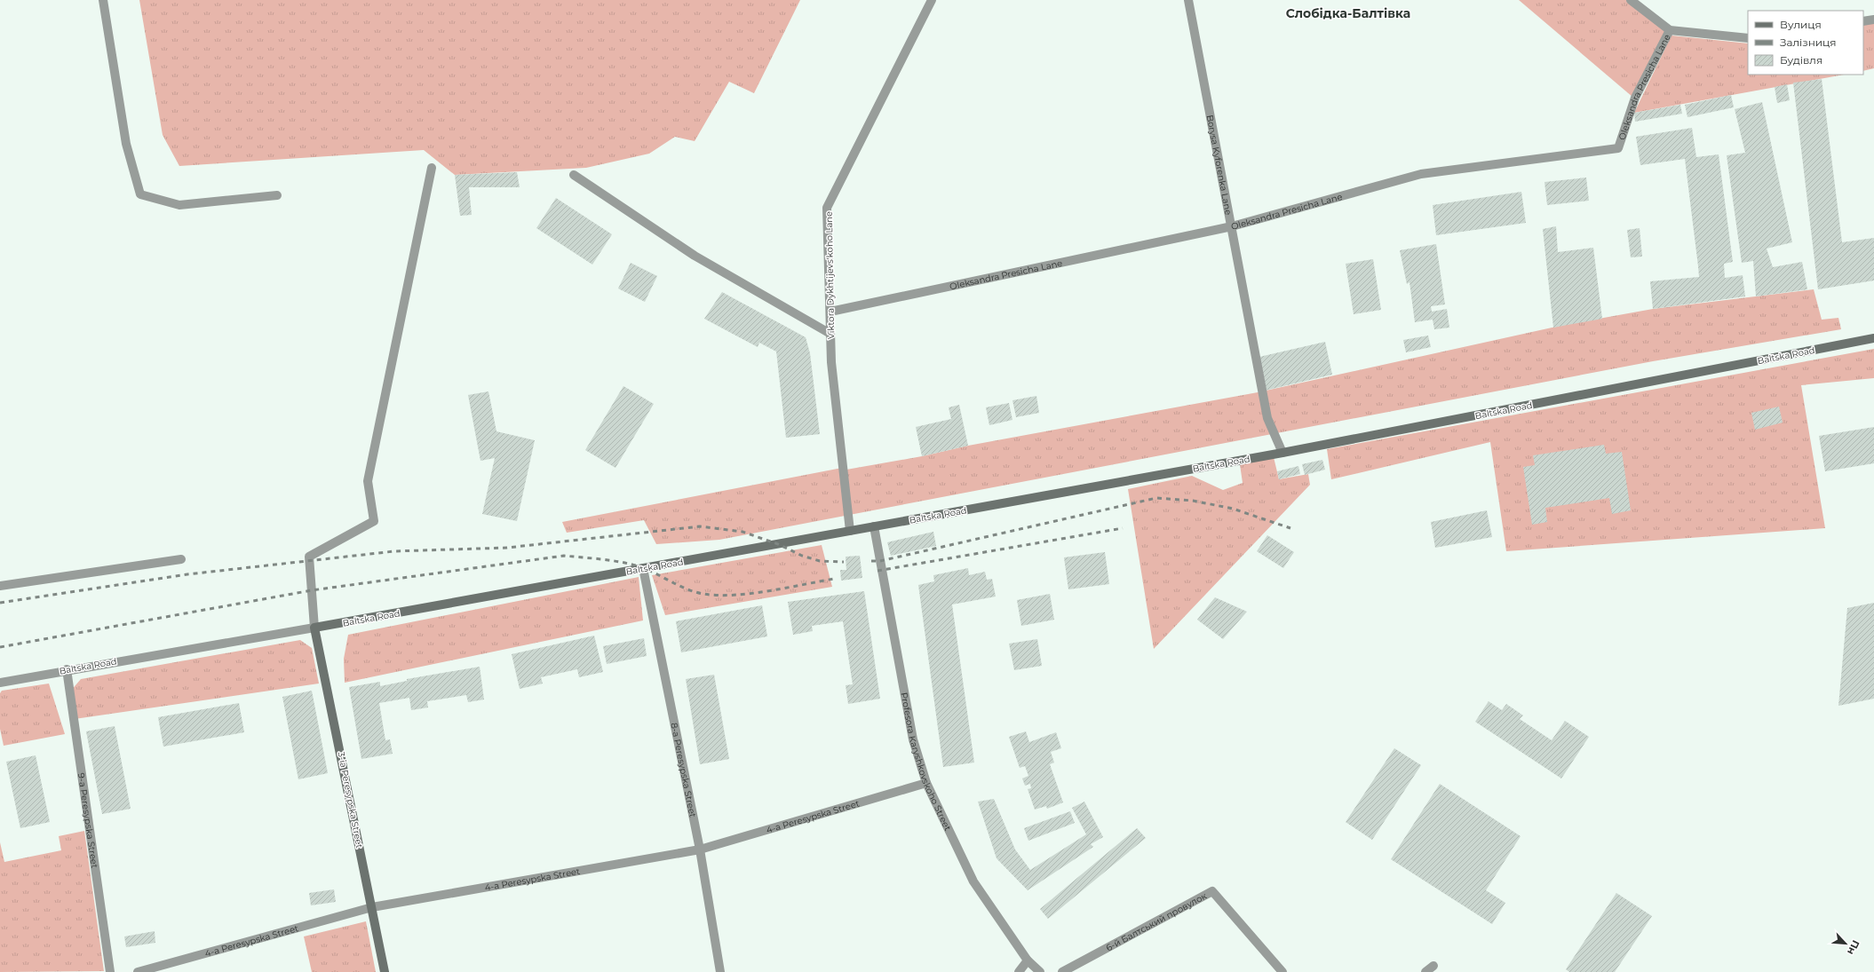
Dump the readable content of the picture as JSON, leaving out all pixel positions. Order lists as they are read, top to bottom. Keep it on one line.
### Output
{"streets":{"main road":["Baltska Road","3-ia Peresypska Street"],"street":["Oleksandra Presicha Lane","Borysa Kyforenka Lane","Viktora Dykhtijevs'koho Lane","Profesora Karyshkovskoho Street","8-a Peresypska Street","4-a Peresypska Street","9-a Peresypska Street","6-й Балтський провулок"]},"crossings":[["Oleksandra Presicha Lane","Borysa Kyforenka Lane"],["Oleksandra Presicha Lane","Viktora Dykhtijevs'koho Lane"],["Borysa Kyforenka Lane","Baltska Road"],["Viktora Dykhtijevs'koho Lane","Baltska Road"],["Baltska Road","Profesora Karyshkovskoho Street"],["Baltska Road","8-a Peresypska Street"],["Baltska Road","3-ia Peresypska Street"],["Baltska Road","9-a Peresypska Street"],["Profesora Karyshkovskoho Street","4-a Peresypska Street"],["8-a Peresypska Street","4-a Peresypska Street"],["3-ia Peresypska Street","4-a Peresypska Street"]],"districts":["Слобідка-Балтівка"],"legend":["Вулиця","Залізниця","Будівля"],"north":"bottom right"}
